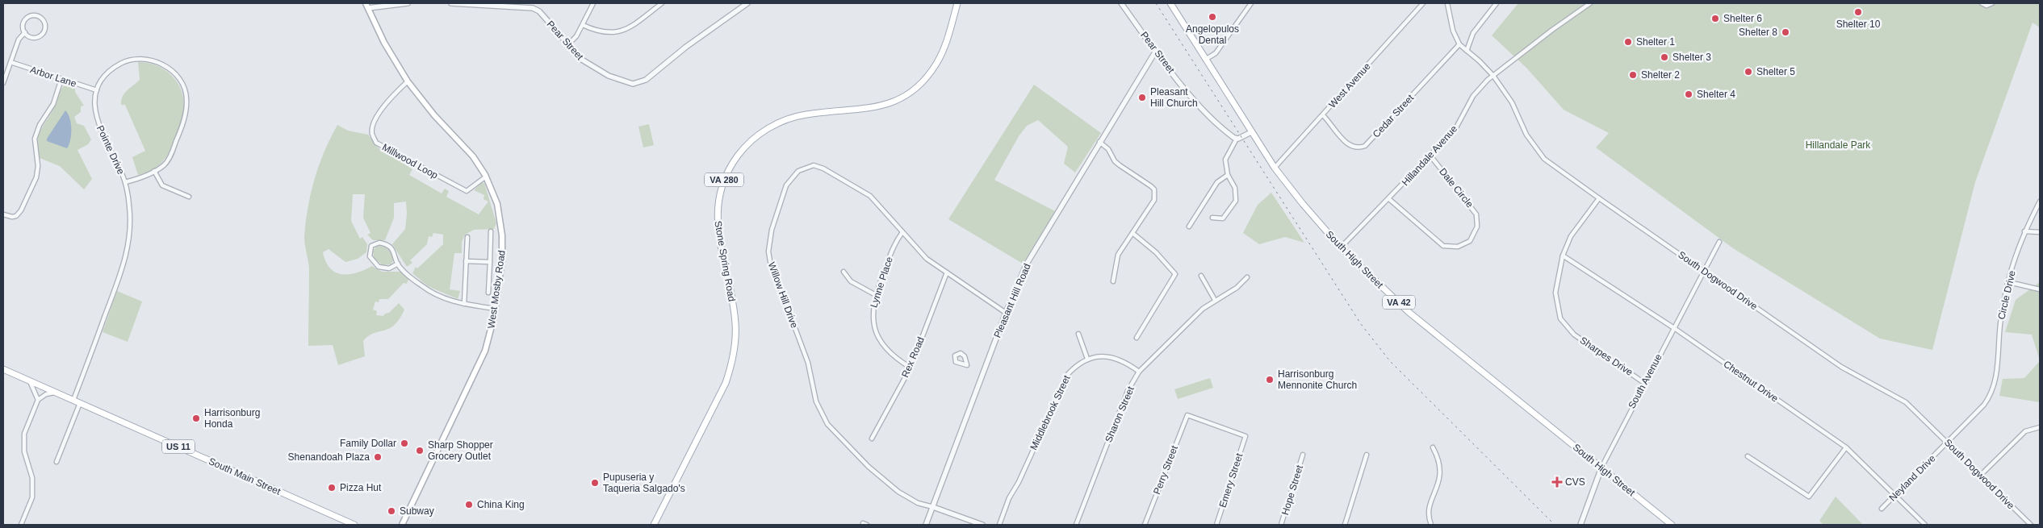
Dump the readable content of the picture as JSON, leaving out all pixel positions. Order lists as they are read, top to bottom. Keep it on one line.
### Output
{"streets":{"main road":["VA 280","South High Street","Stone Spring Road","West Mosby Road","VA 42","US 11","South Main Street"],"street":["Pear Street","Arbor Lane","West Avenue","Cedar Street","Pointe Drive","Hillandale Avenue","Millwood Loop","Dale Circle","South Dogwood Drive","Lynne Place","Willow Hill Drive","Circle Drive","Pleasant Hill Road","Sharpes Drive","Rex Road","South Avenue","Chestnut Drive","Middlebrook Street","Sharon Street","Perry Street","Neyland Drive","Emery Street","Hope Street"]},"crossings":[["Pear Street","Pleasant Hill Road"],["Arbor Lane","Pointe Drive"],["West Avenue","Cedar Street"],["West Avenue","South High Street"],["Cedar Street","South Dogwood Drive"],["Pointe Drive","South Main Street"],["Hillandale Avenue","Dale Circle"],["Hillandale Avenue","South High Street"],["Hillandale Avenue","South Dogwood Drive"],["Millwood Loop","West Mosby Road"],["South High Street","South Avenue"],["South Dogwood Drive","Sharpes Drive"],["South Dogwood Drive","South Avenue"],["South Dogwood Drive","Neyland Drive"],["Lynne Place","Willow Hill Drive"],["Lynne Place","Rex Road"],["Willow Hill Drive","Pleasant Hill Road"],["Willow Hill Drive","Rex Road"],["Circle Drive","Neyland Drive"],["Sharpes Drive","South Avenue"],["Sharpes Drive","Chestnut Drive"],["South Avenue","Chestnut Drive"],["Chestnut Drive","Neyland Drive"],["Perry Street","Emery Street"]],"parks":["Hillandale Park"],"places":{"other":["Shelter 10","Angelopulos Dental","Shelter 6","Shelter 8","Shelter 1","Shelter 3","Shelter 5","Shelter 2","Shelter 4","Pleasant Hill Church","Harrisonburg Mennonite Church","Harrisonburg Honda","Family Dollar","Sharp Shopper Grocery Outlet","Shenandoah Plaza","Pupuseria y Taqueria Salgado's","Pizza Hut","China King","Subway"],"health":["CVS"]}}
